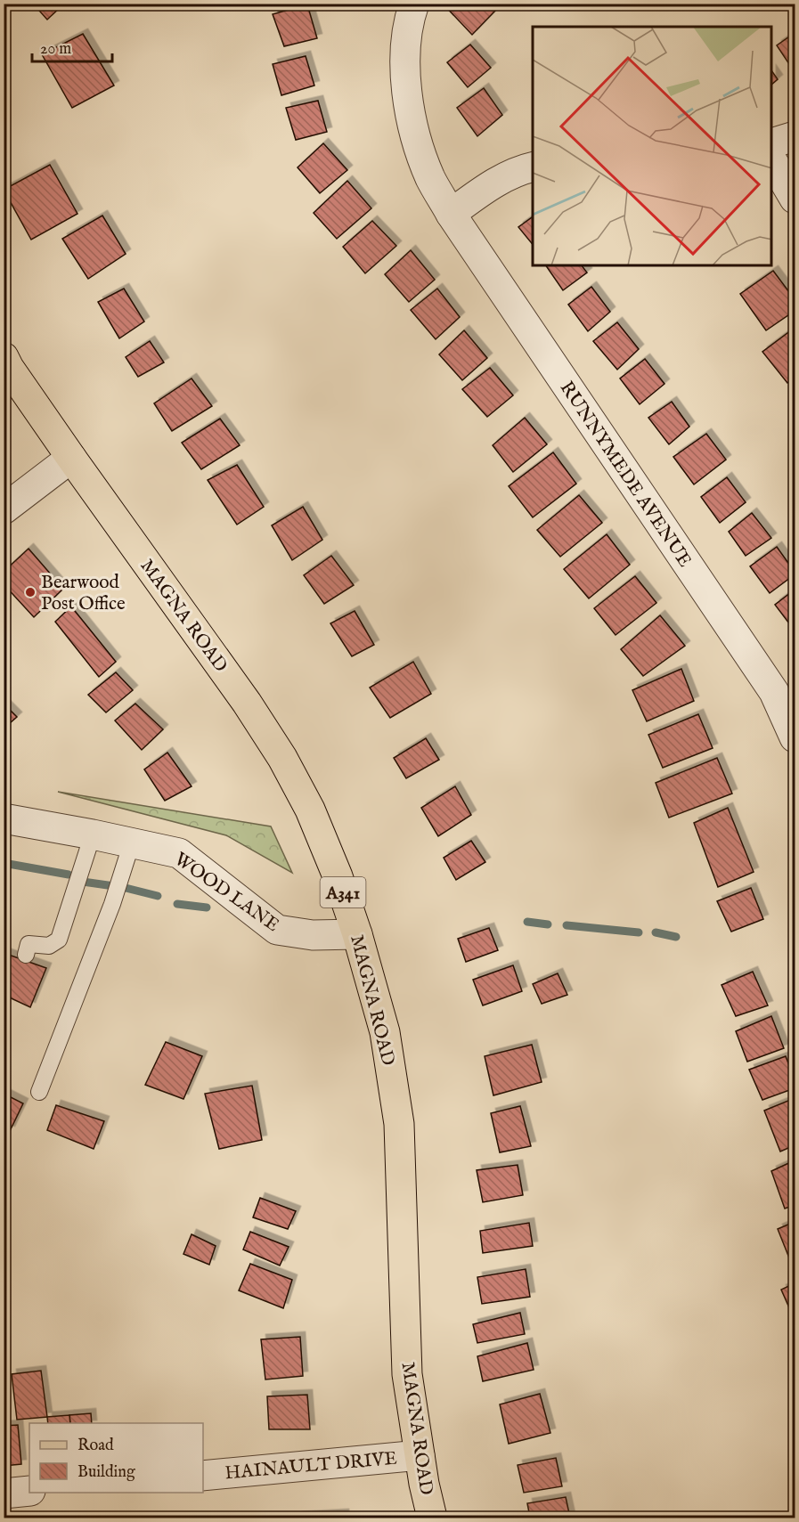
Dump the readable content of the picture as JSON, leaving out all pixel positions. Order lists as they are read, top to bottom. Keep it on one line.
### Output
{"streets":{"main road":["MAGNA ROAD","A341"],"street":["RUNNYMEDE AVENUE","WOOD LANE","HAINAULT DRIVE"]},"crossings":[["MAGNA ROAD","WOOD LANE"],["MAGNA ROAD","HAINAULT DRIVE"]],"places":["Bearwood Post Office"],"legend":["Road","Building"],"scale_bar":"20 m"}
